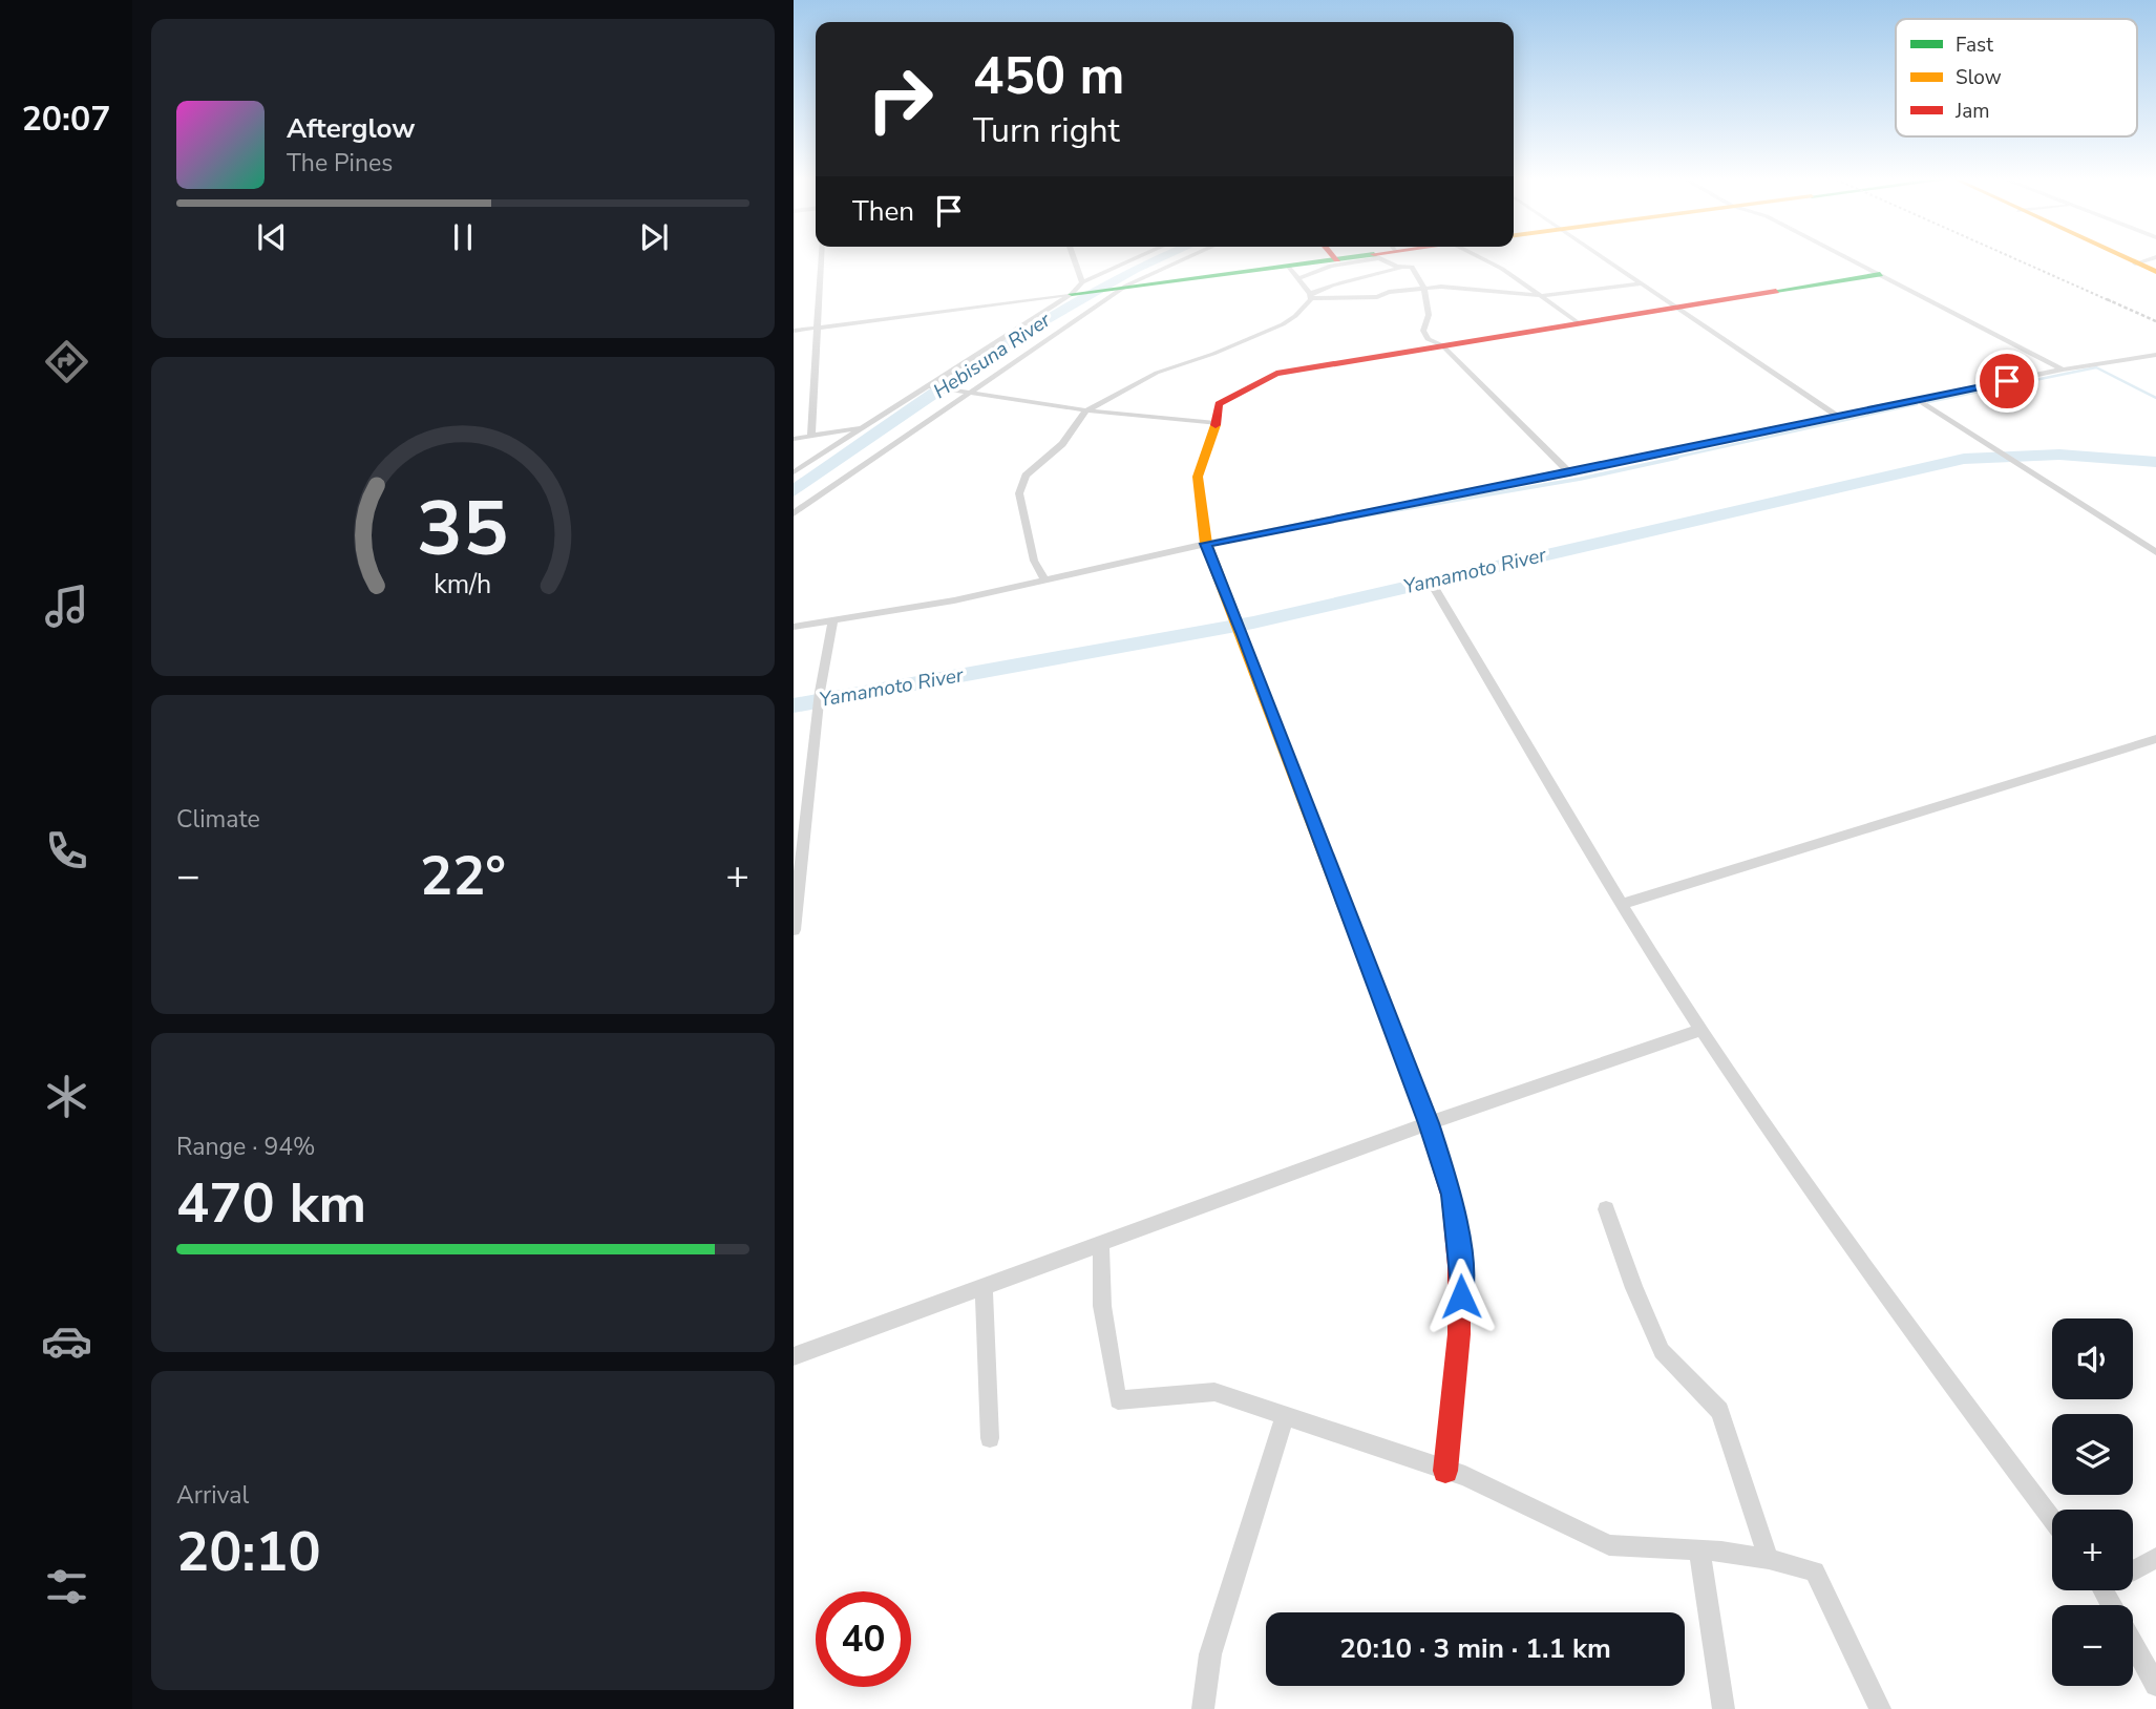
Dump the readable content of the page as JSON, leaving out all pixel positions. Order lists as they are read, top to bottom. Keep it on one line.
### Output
{"water":["Hebisuna River","Yamamoto River"],"legend":["Fast","Slow","Jam"],"page":{"tabs":"20:07","turn":["450 m","Turn right"],"song":["Afterglow","The Pines"],"then":"Then","tile":["Climate",["Range · 94%","470 km"],["Arrival","20:10"]],"heat":["−","22°","+"],"map_buttons":["+","−"],"limit":"40","trip":"20:10 · 3 min · 1.1 km","gauge":["35","km/h"]}}
